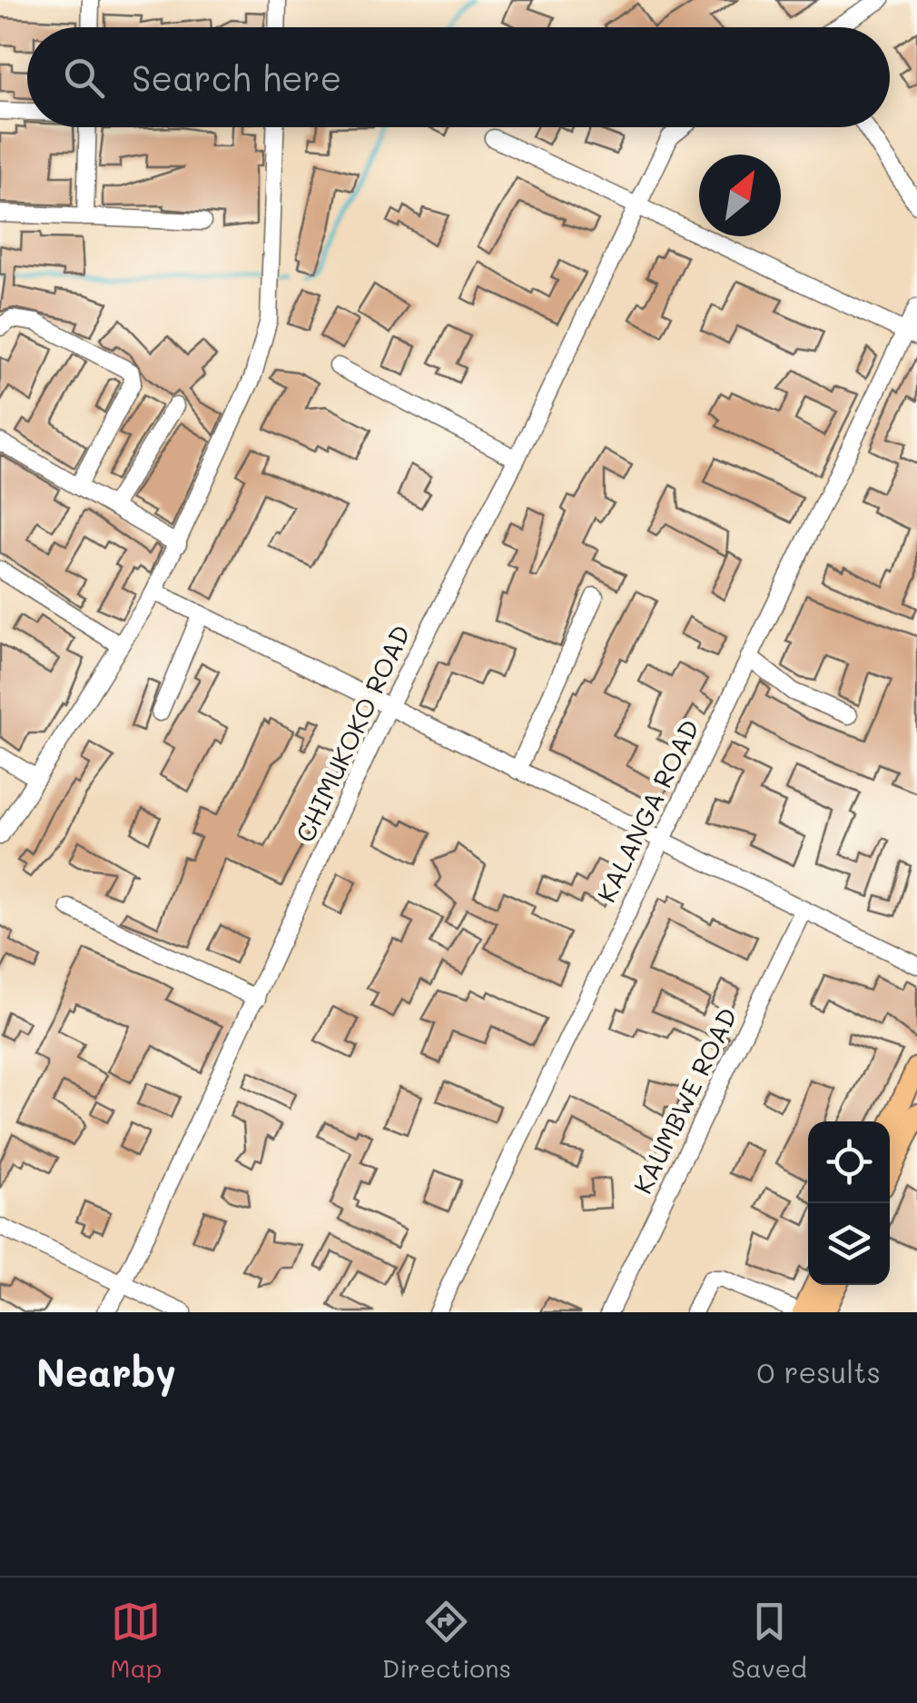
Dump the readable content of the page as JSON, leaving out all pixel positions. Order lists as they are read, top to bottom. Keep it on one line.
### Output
{"streets":{"street":["CHIMUKOKO ROAD","KALANGA ROAD","KAUMBWE ROAD"]},"north":"top right","page":{"search":"Search here","heading":["Nearby","0 results"],"nav":["Map","Directions","Saved"]}}
